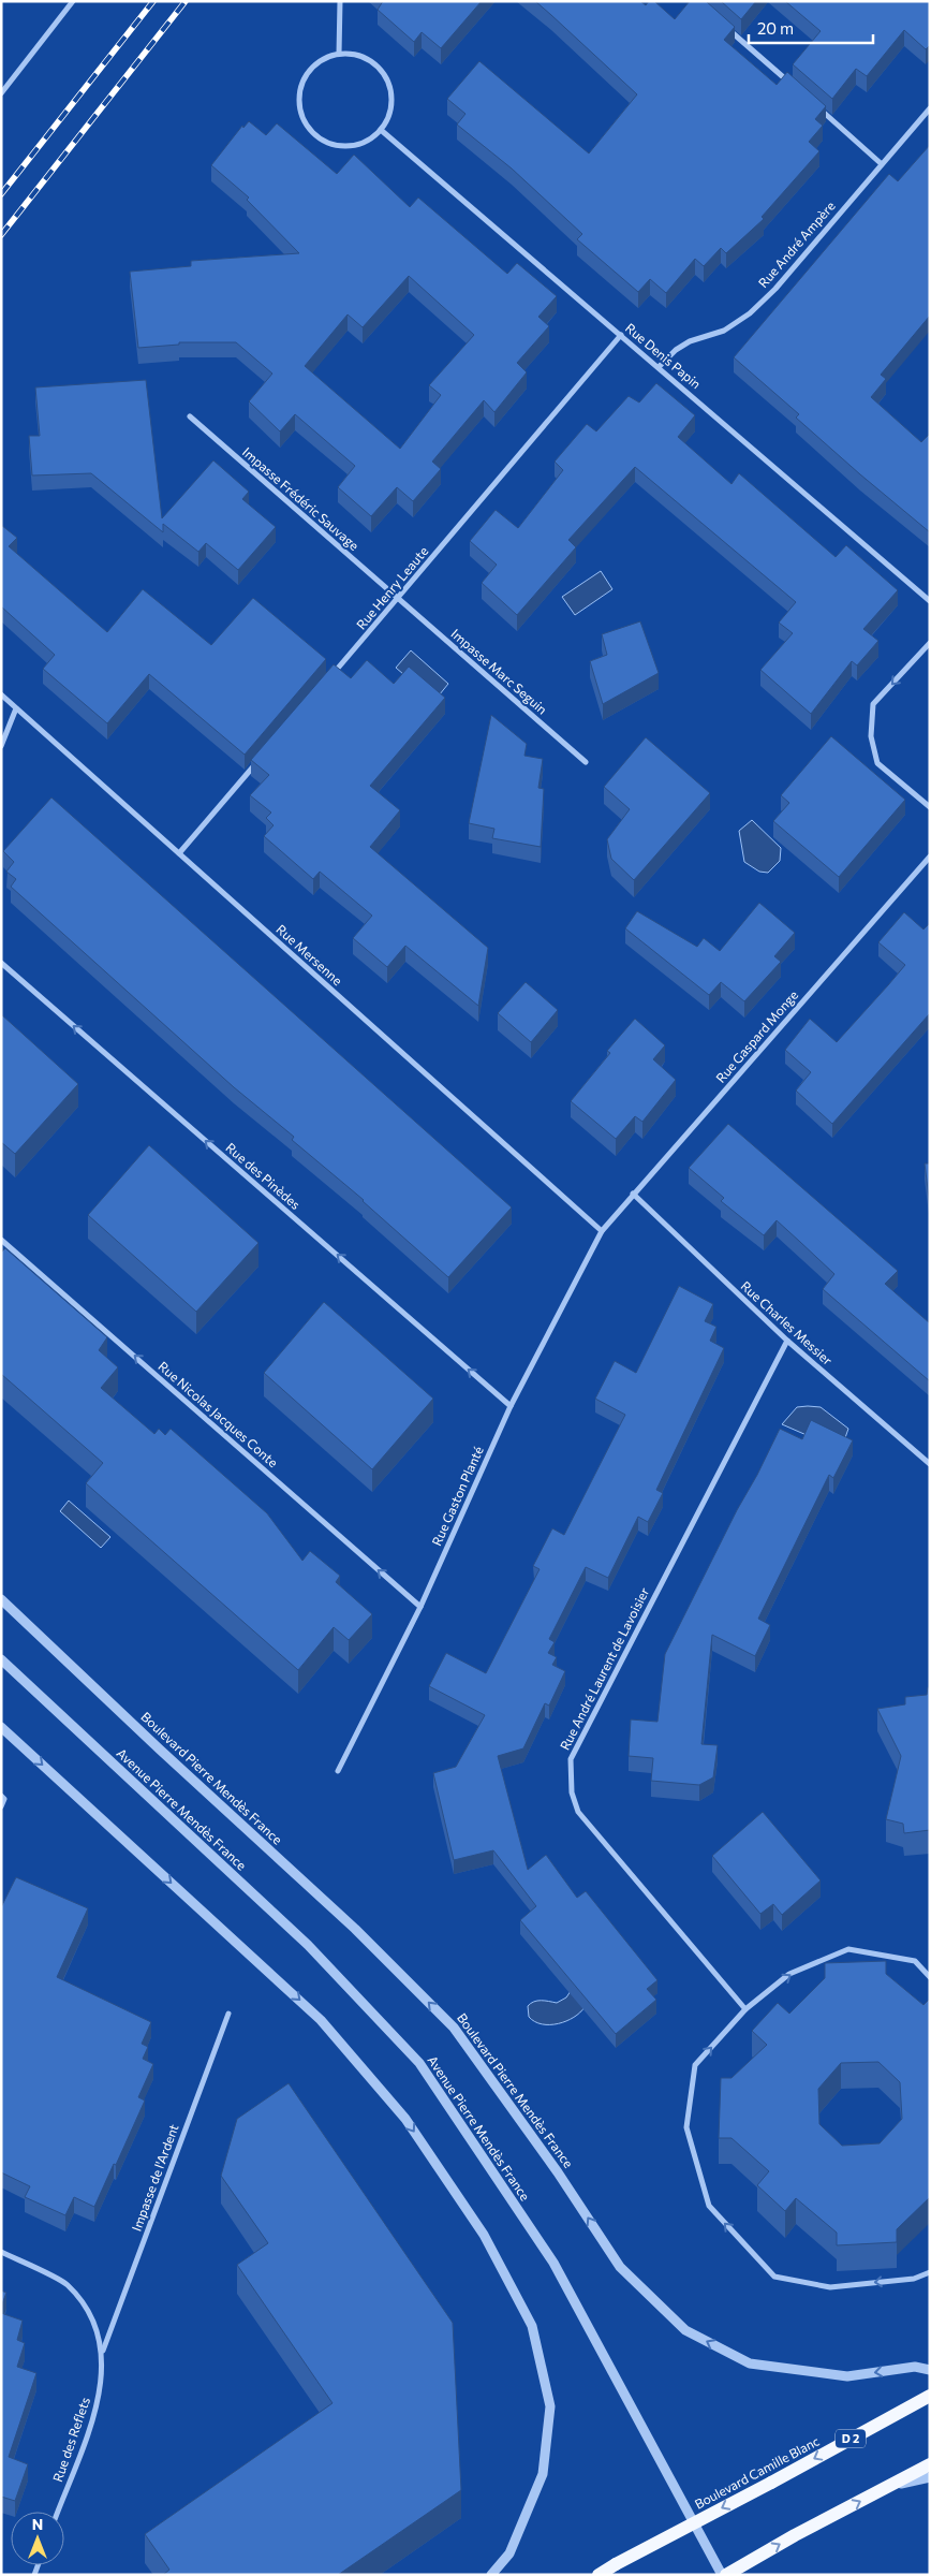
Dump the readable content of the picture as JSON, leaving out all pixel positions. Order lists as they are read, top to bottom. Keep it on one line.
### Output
{"streets":{"main road":["D 2","Boulevard Camille Blanc"],"street":["Rue André Ampère","Rue Denis Papin","Impasse Frédéric Sauvage","Rue Henry Leaute","Impasse Marc Seguin","Rue Mersenne","Rue Gaspard Monge","Rue des Pinèdes","Rue Charles Messier","Rue Nicolas Jacques Conte","Rue Gaston Planté","Rue André Laurent de Lavoisier","Boulevard Pierre Mendès France","Avenue Pierre Mendès France","Impasse de l'Ardent","Rue des Reflets"]},"crossings":[["Rue André Ampère","Rue Denis Papin"],["Rue Denis Papin","Rue Henry Leaute"],["Impasse Frédéric Sauvage","Rue Henry Leaute"],["Impasse Frédéric Sauvage","Impasse Marc Seguin"],["Rue Henry Leaute","Impasse Marc Seguin"],["Rue Mersenne","Rue Gaspard Monge"],["Rue Mersenne","Rue Gaston Planté"],["Rue Gaspard Monge","Rue Charles Messier"],["Rue Gaspard Monge","Rue Gaston Planté"],["Rue des Pinèdes","Rue Gaston Planté"],["Rue Charles Messier","Rue André Laurent de Lavoisier"],["Rue Nicolas Jacques Conte","Rue Gaston Planté"],["Impasse de l'Ardent","Rue des Reflets"]],"one_way":["Rue des Pinèdes","Rue Nicolas Jacques Conte","Boulevard Pierre Mendès France"],"scale_bar":"20 m","north":"top"}
